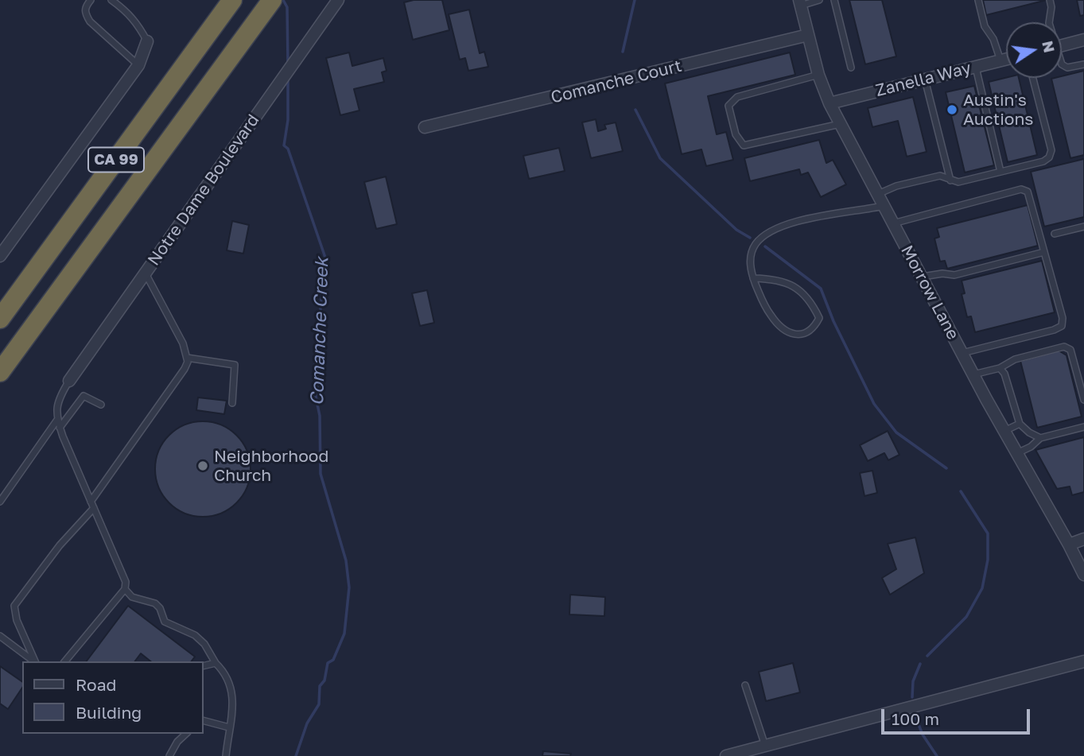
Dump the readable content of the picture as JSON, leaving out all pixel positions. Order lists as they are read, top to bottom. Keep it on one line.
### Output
{"streets":{"highway":["CA 99"],"street":["Zanella Way","Comanche Court","Notre Dame Boulevard","Morrow Lane"]},"crossings":[["Zanella Way","Morrow Lane"],["Comanche Court","Morrow Lane"]],"water":["Comanche Creek"],"places":["Austin's Auctions","Neighborhood Church"],"legend":["Road","Building"],"scale_bar":"100 m","north":"right"}
